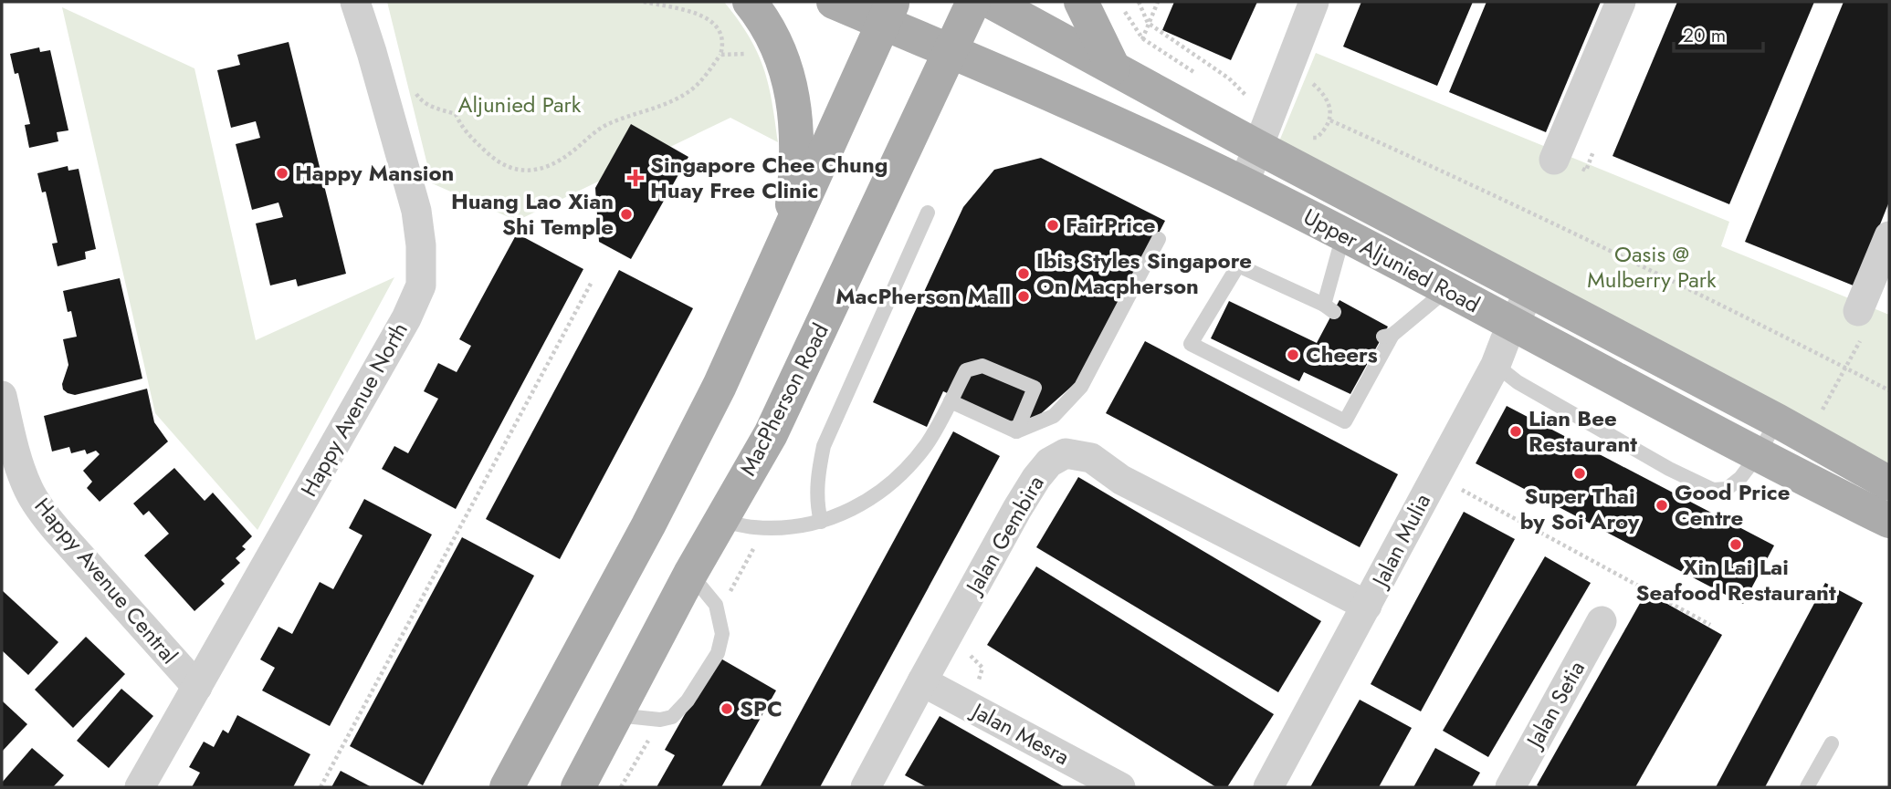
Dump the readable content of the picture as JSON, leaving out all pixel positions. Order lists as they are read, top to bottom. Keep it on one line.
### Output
{"streets":{"main road":["Upper Aljunied Road","MacPherson Road"],"street":["Happy Avenue North","Jalan Gembira","Jalan Mulia","Happy Avenue Central","Jalan Setia","Jalan Mesra"]},"crossings":[["Upper Aljunied Road","MacPherson Road"],["Upper Aljunied Road","Jalan Mulia"],["Happy Avenue North","Happy Avenue Central"],["Jalan Gembira","Jalan Mulia"],["Jalan Gembira","Jalan Mesra"]],"parks":["Aljunied Park","Oasis @ Mulberry Park"],"places":{"other":["Happy Mansion","Huang Lao Xian Shi Temple","FairPrice","Ibis Styles Singapore On Macpherson","MacPherson Mall","Cheers","Lian Bee Restaurant","Super Thai by Soi Aroy","Good Price Centre","Xin Lai Lai Seafood Restaurant","SPC"],"health":["Singapore Chee Chung Huay Free Clinic"]},"scale_bar":"20 m"}
